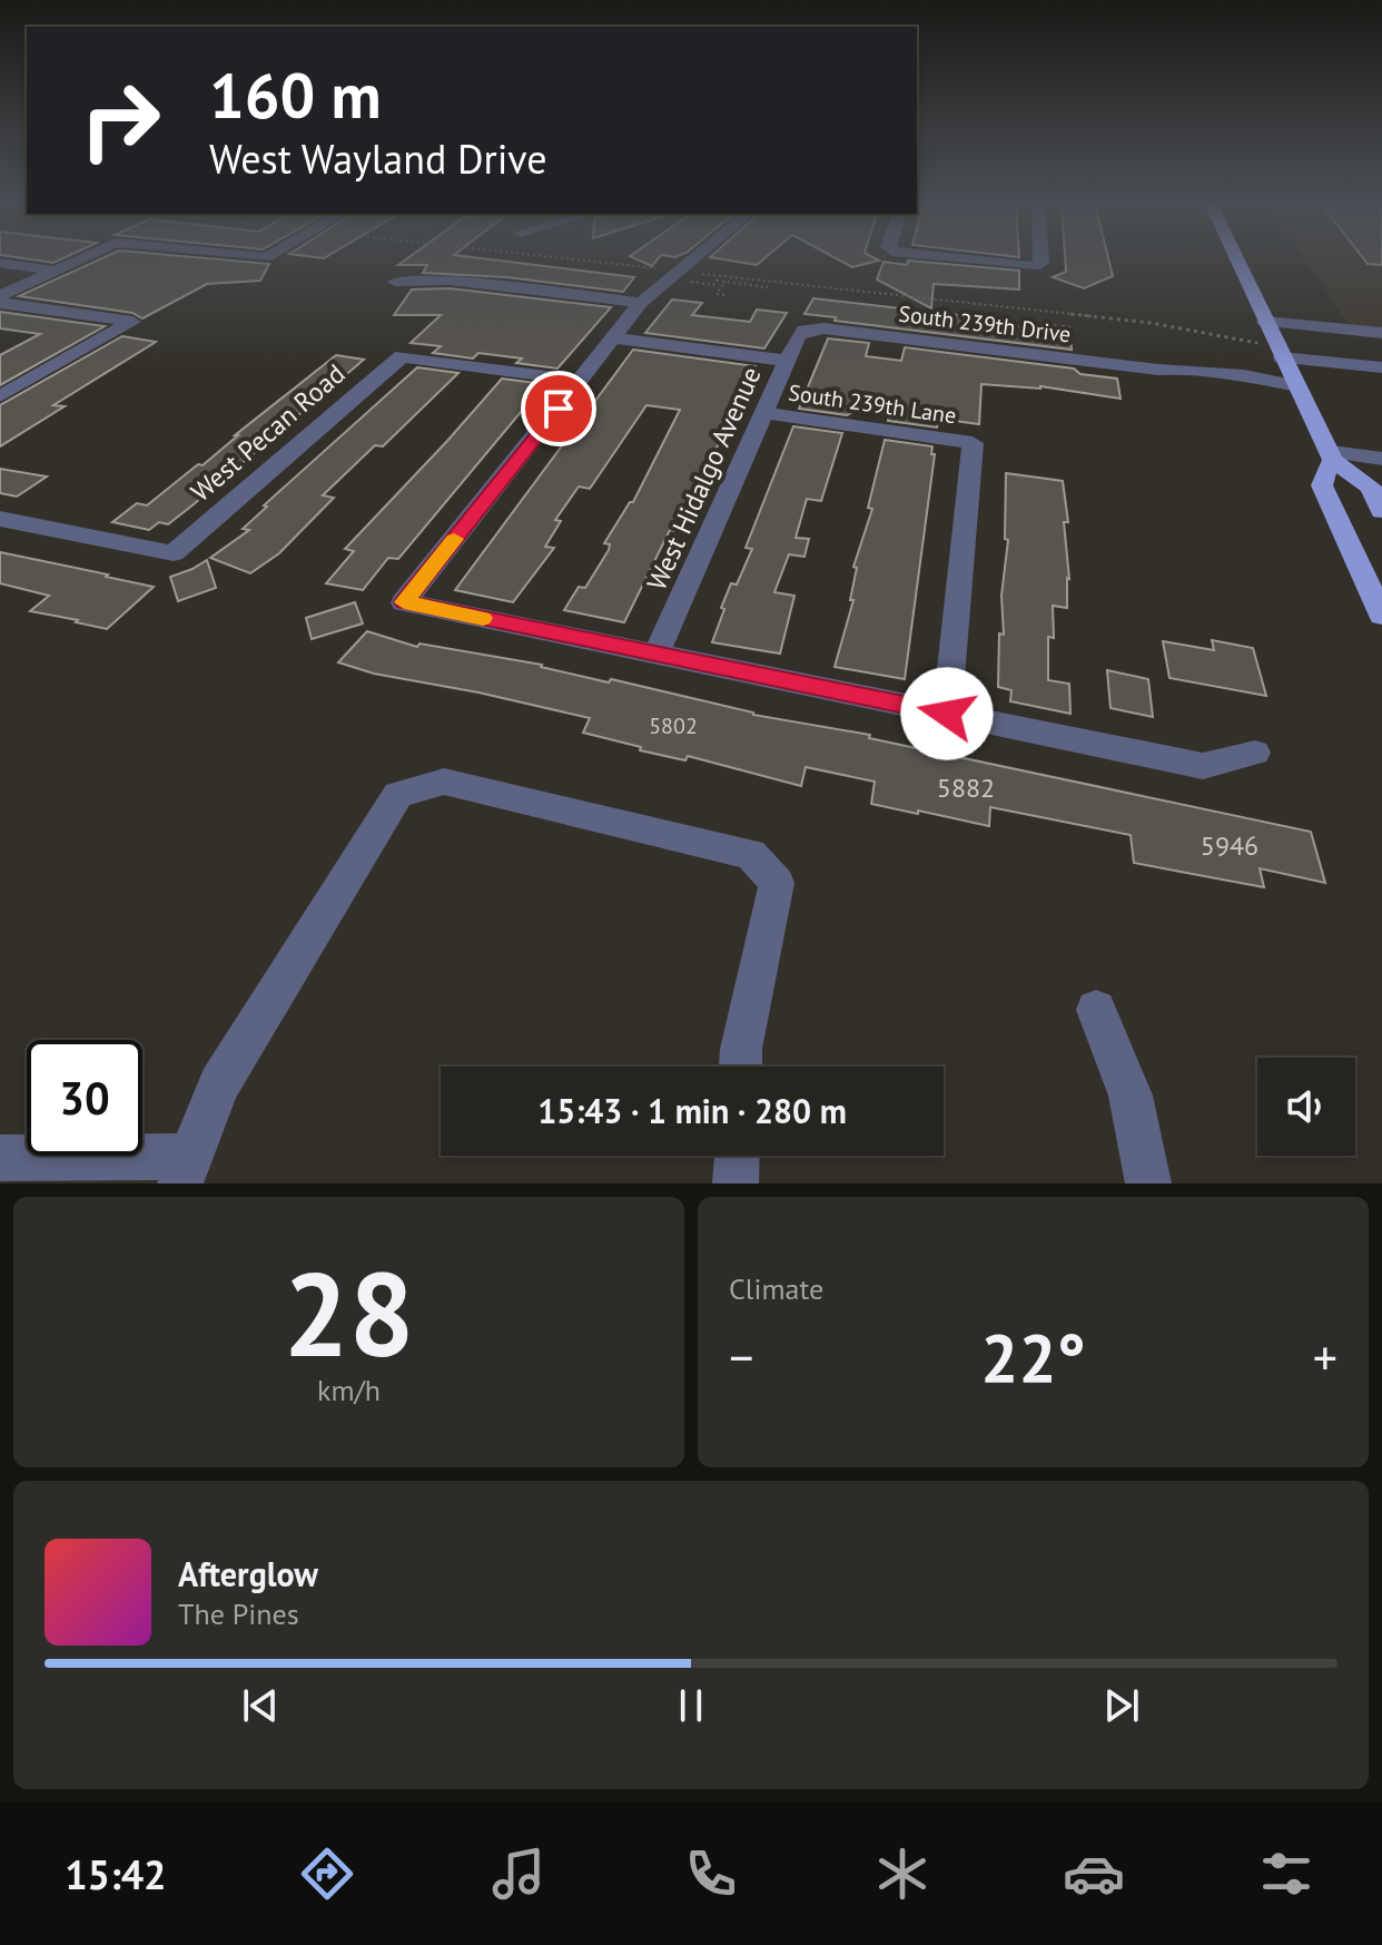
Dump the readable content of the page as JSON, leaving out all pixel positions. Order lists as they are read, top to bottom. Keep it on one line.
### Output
{"streets":{"street":["South 239th Drive","South 239th Lane","West Pecan Road","West Hidalgo Avenue"]},"crossings":[["South 239th Drive","West Hidalgo Avenue"],["South 239th Lane","West Hidalgo Avenue"]],"house_numbers":["5802","5882","5946"],"page":{"turn":["160 m","West Wayland Drive"],"limit":"30","trip":"15:43 · 1 min · 280 m","tile":[["28","km/h"],"Climate"],"heat":["−","22°","+"],"song":["Afterglow","The Pines"],"tabs":"15:42"}}
